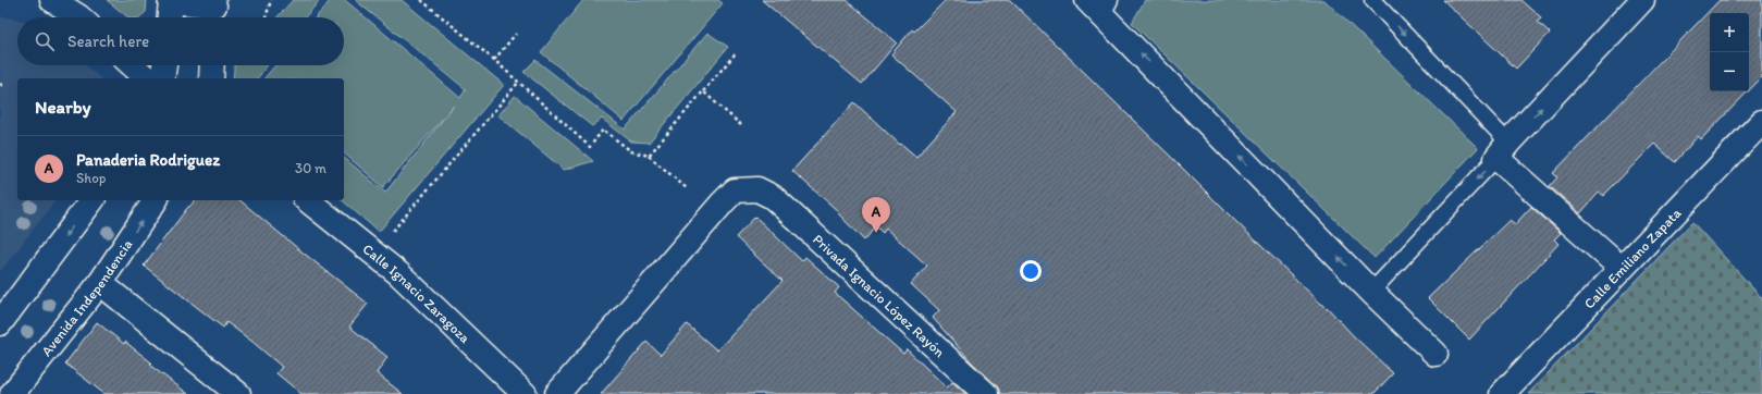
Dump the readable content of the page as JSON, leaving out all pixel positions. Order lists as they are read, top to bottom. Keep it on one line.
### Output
{"streets":{"street":["Calle Emiliano Zapata","Calle Ignacio Zaragoza","Privada Ignacio López Rayón","Avenida Independencia"]},"page":{"map_buttons":["+","−"],"search":"Search here","heading":"Nearby","list":[{"mark":"A","name":"Panaderia Rodriguez","note":"Shop","value":"30 m"}],"pins":"A"}}
